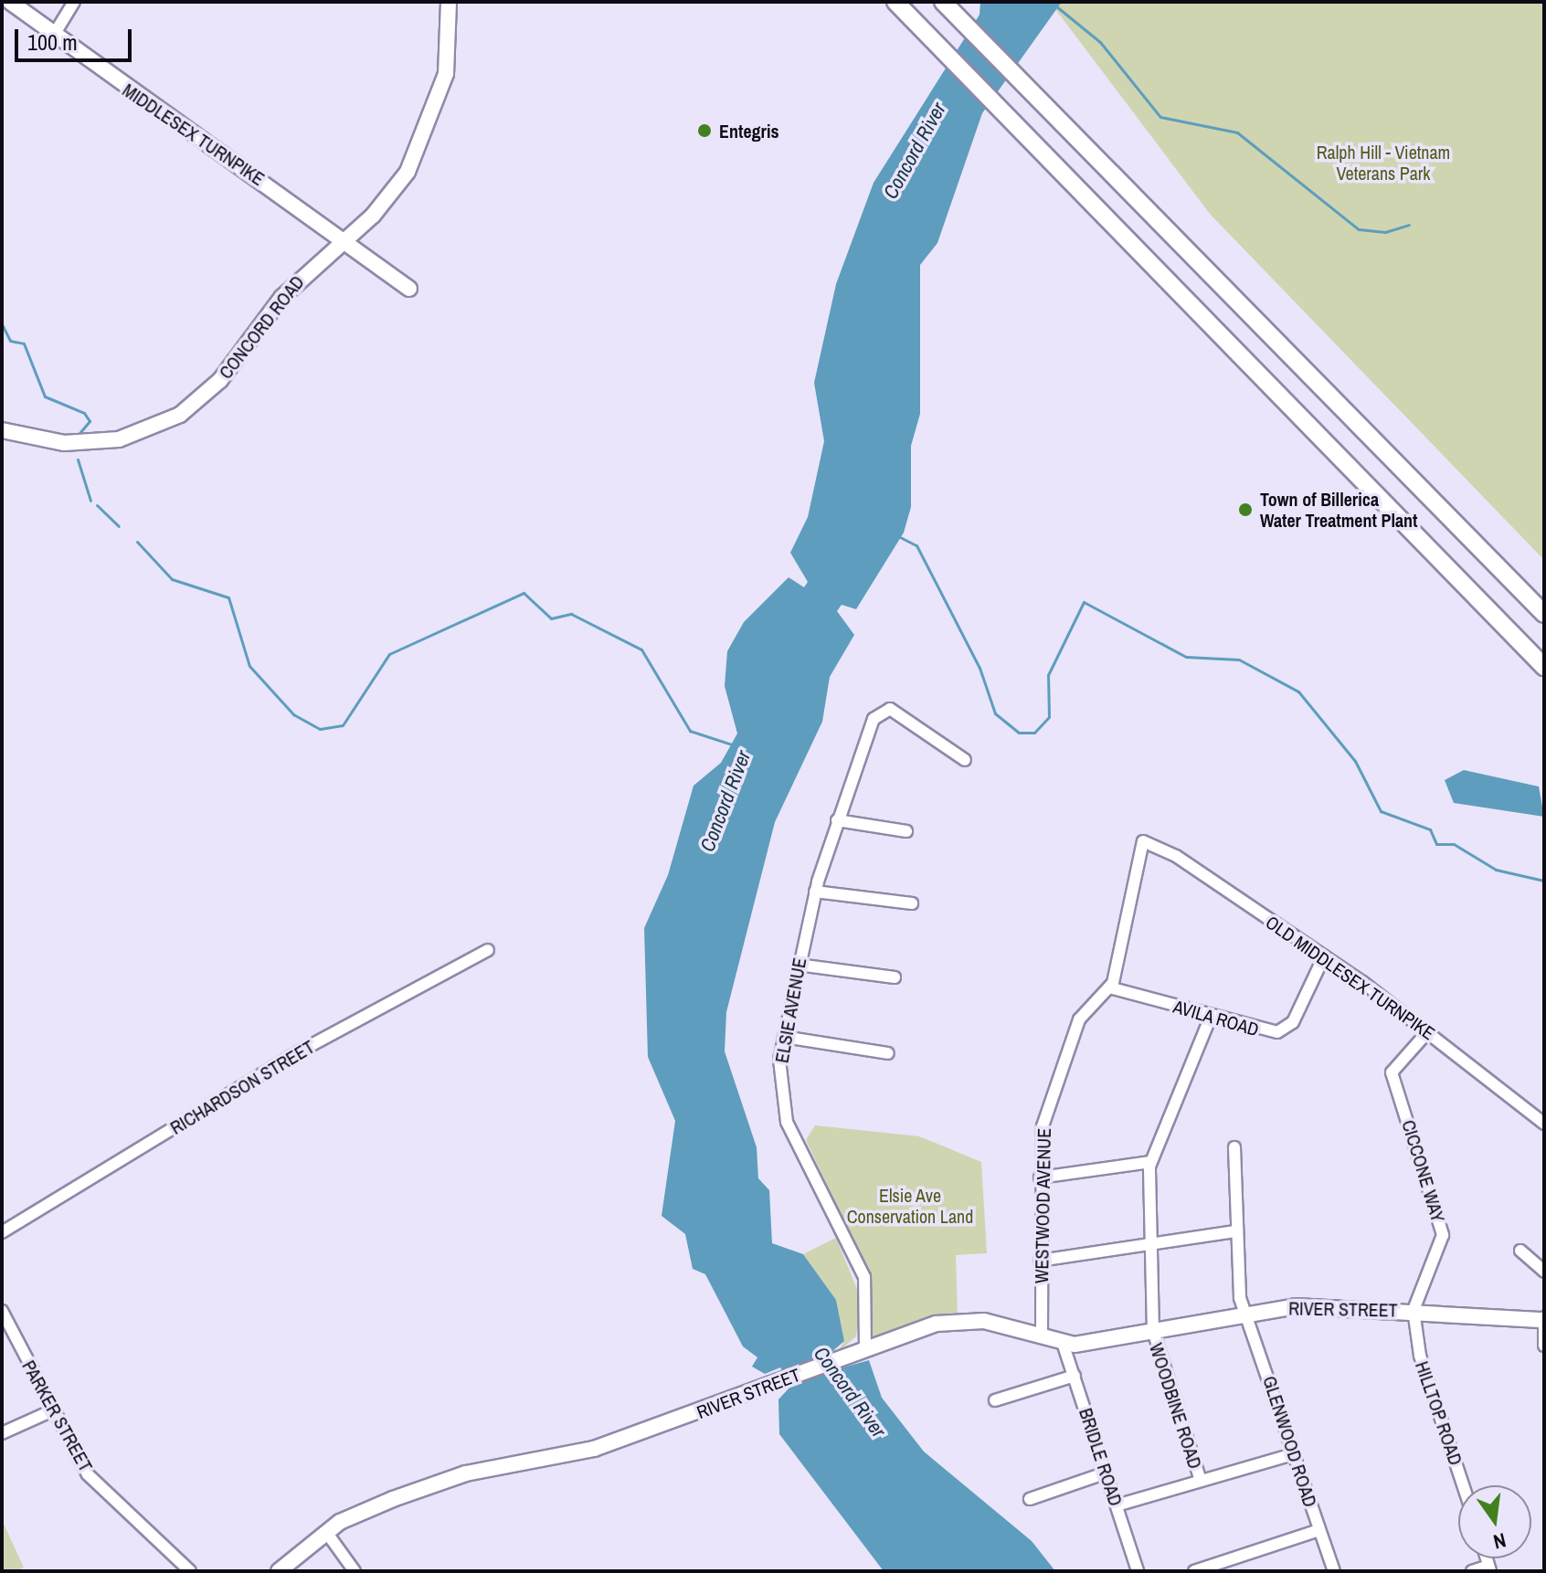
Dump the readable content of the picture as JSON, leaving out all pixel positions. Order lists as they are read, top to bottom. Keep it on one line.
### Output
{"streets":{"main road":["MIDDLESEX TURNPIKE","CONCORD ROAD","RIVER STREET"],"street":["OLD MIDDLESEX TURNPIKE","ELSIE AVENUE","AVILA ROAD","RICHARDSON STREET","CICCONE WAY","WESTWOOD AVENUE","WOODBINE ROAD","HILLTOP ROAD","PARKER STREET","GLENWOOD ROAD","BRIDLE ROAD"]},"crossings":[["MIDDLESEX TURNPIKE","CONCORD ROAD"],["OLD MIDDLESEX TURNPIKE","AVILA ROAD"],["OLD MIDDLESEX TURNPIKE","CICCONE WAY"],["OLD MIDDLESEX TURNPIKE","WESTWOOD AVENUE"],["ELSIE AVENUE","RIVER STREET"],["AVILA ROAD","WESTWOOD AVENUE"],["CICCONE WAY","RIVER STREET"],["CICCONE WAY","HILLTOP ROAD"],["WESTWOOD AVENUE","RIVER STREET"],["RIVER STREET","WOODBINE ROAD"],["RIVER STREET","HILLTOP ROAD"],["RIVER STREET","GLENWOOD ROAD"],["RIVER STREET","BRIDLE ROAD"]],"water":["Concord River"],"parks":["Ralph Hill - Vietnam Veterans Park","Elsie Ave Conservation Land"],"places":["Entegris","Town of Billerica Water Treatment Plant"],"scale_bar":"100 m","north":"bottom"}
